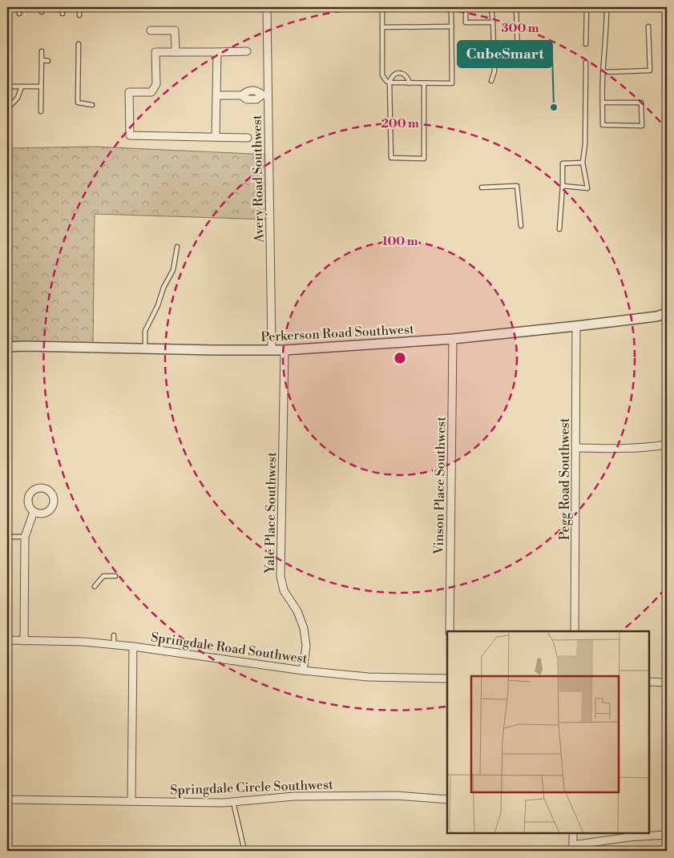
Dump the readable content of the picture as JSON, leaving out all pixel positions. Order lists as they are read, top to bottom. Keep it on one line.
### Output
{"streets":{"street":["Avery Road Southwest","Perkerson Road Southwest","Pegg Road Southwest","Vinson Place Southwest","Yale Place Southwest","Springdale Road Southwest","Springdale Circle Southwest"]},"crossings":[["Avery Road Southwest","Perkerson Road Southwest"],["Perkerson Road Southwest","Pegg Road Southwest"],["Perkerson Road Southwest","Vinson Place Southwest"],["Perkerson Road Southwest","Yale Place Southwest"],["Yale Place Southwest","Springdale Road Southwest"]],"places":["CubeSmart"],"rings":["300 m","200 m","100 m"]}
